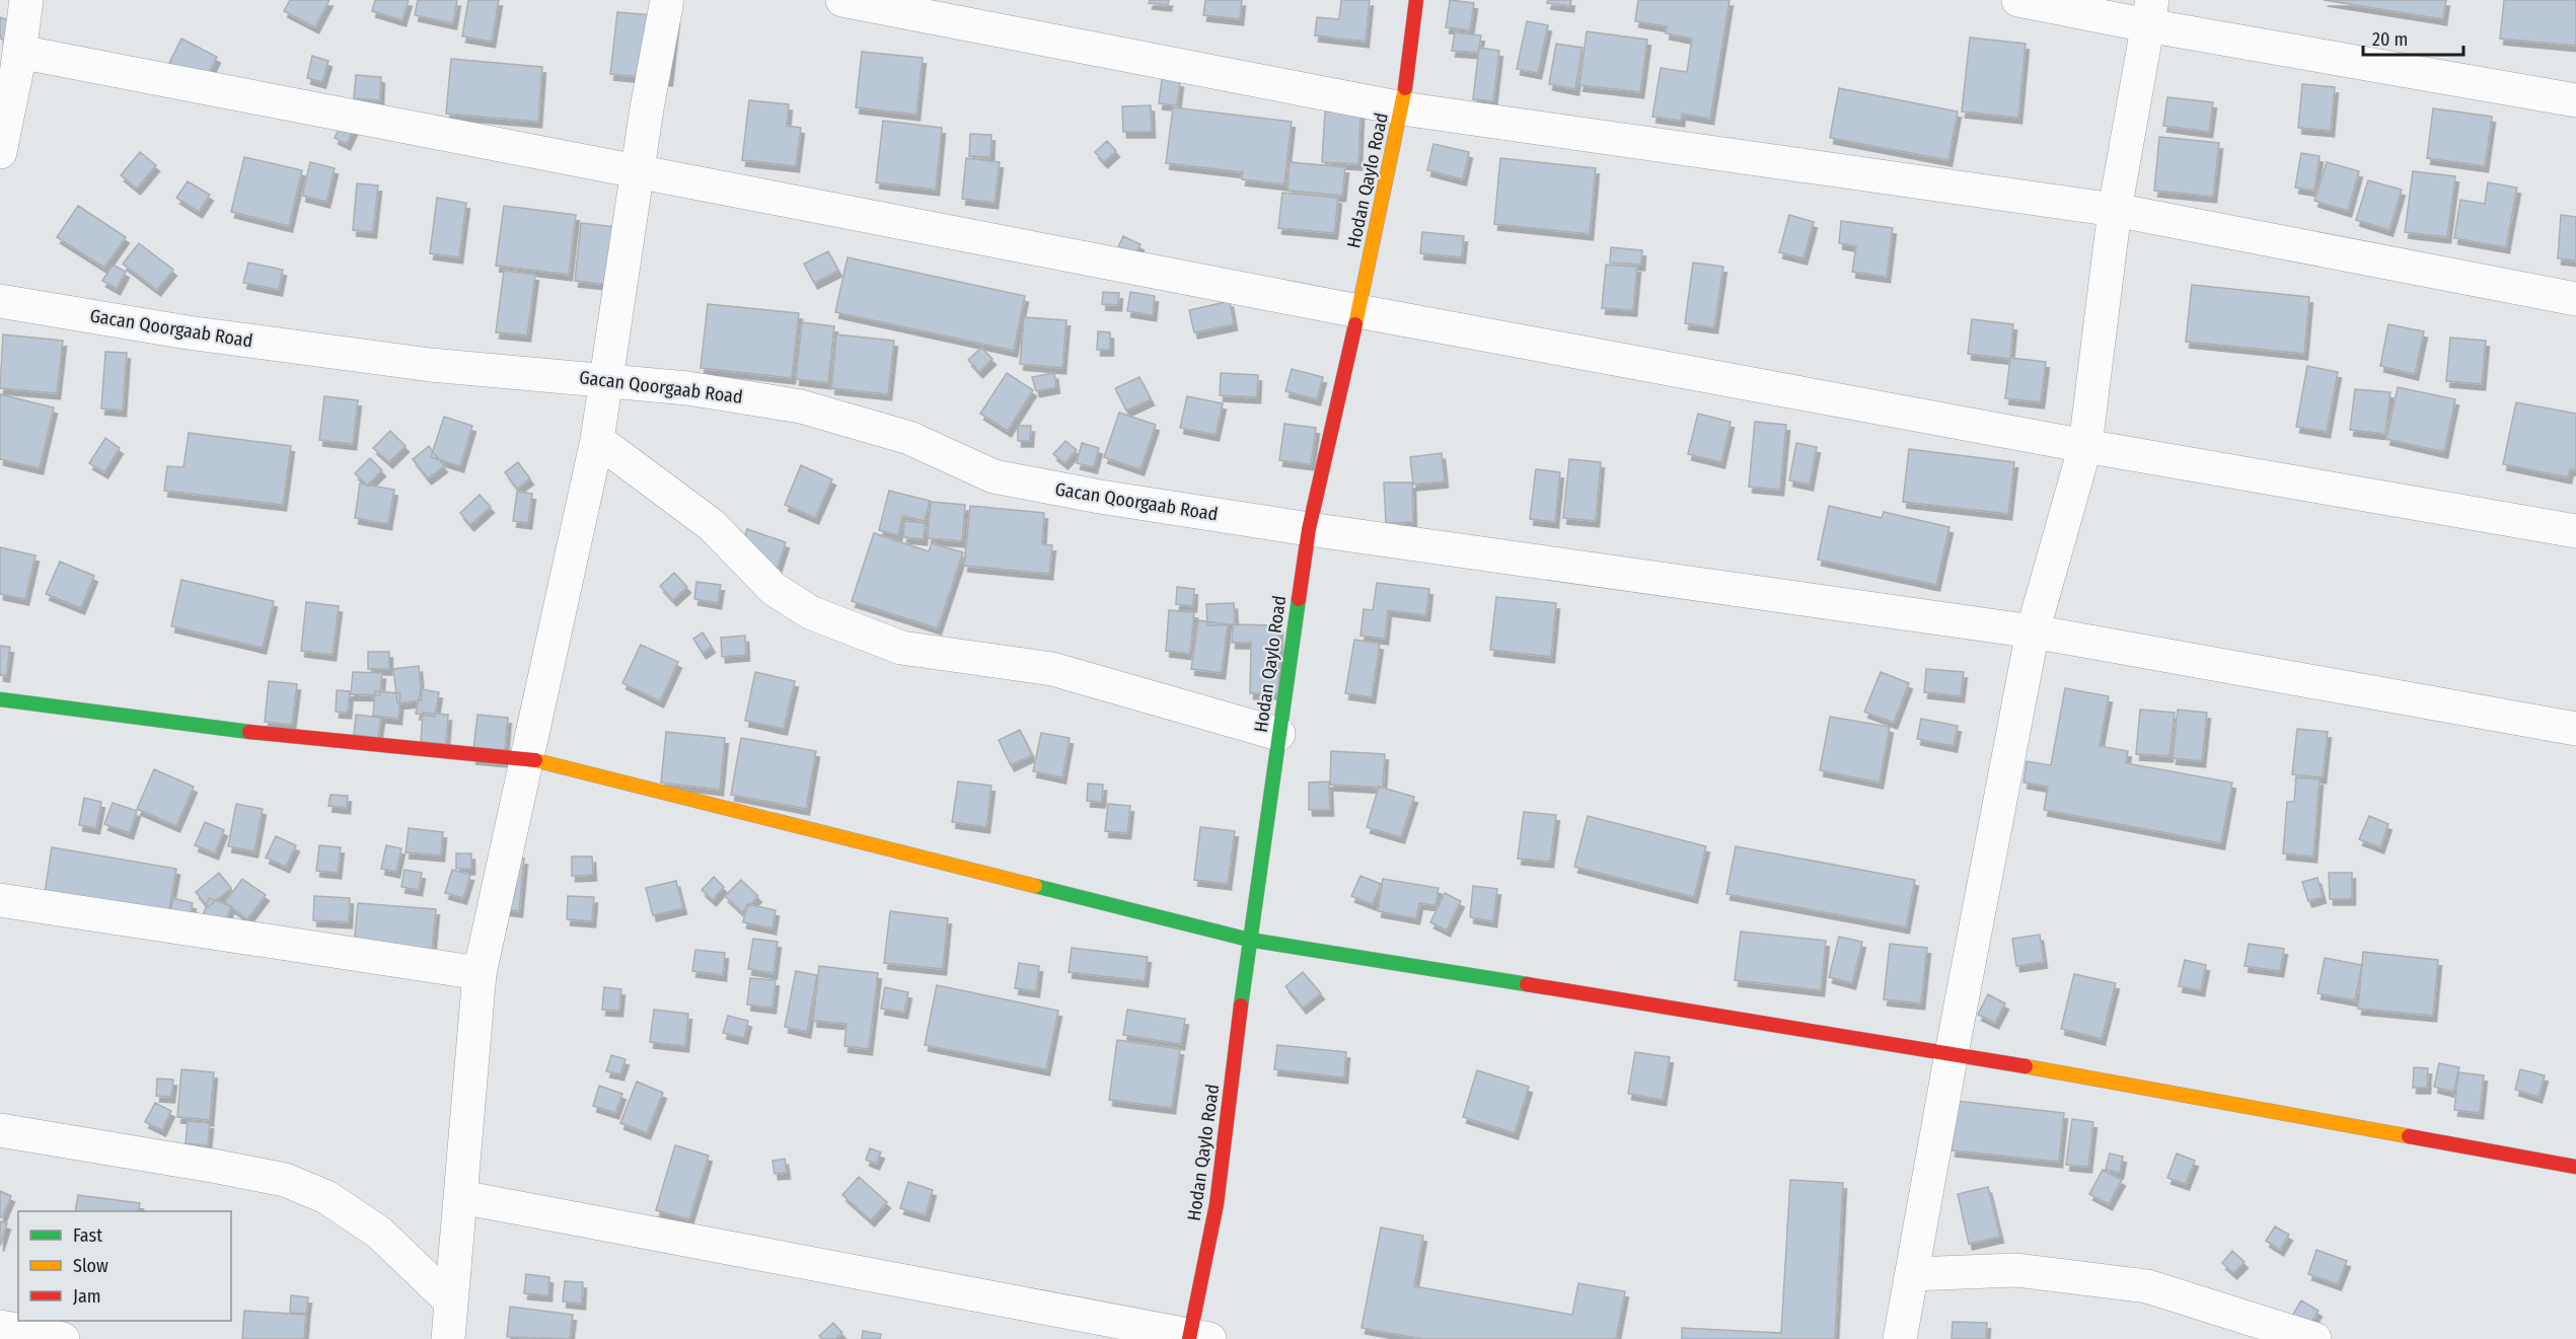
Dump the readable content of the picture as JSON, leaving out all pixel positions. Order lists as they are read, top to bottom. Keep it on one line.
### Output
{"streets":{"street":["Hodan Qaylo Road","Gacan Qoorgaab Road"]},"crossings":[["Hodan Qaylo Road","Gacan Qoorgaab Road"]],"legend":["Fast","Slow","Jam"],"scale_bar":"20 m"}
